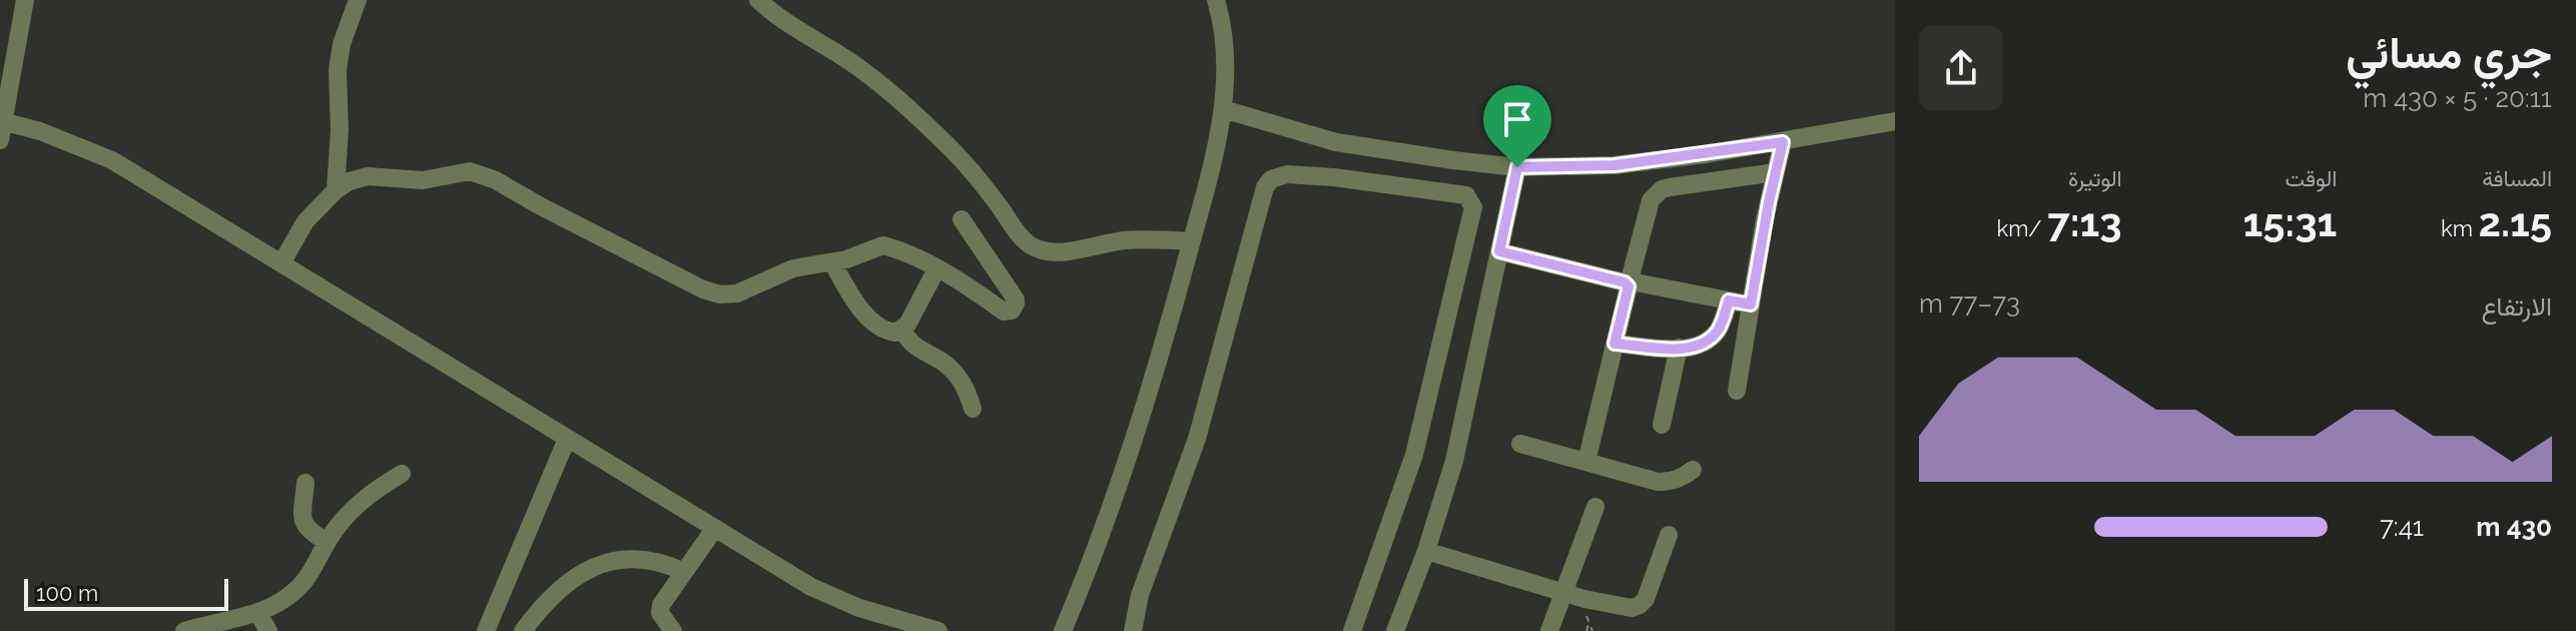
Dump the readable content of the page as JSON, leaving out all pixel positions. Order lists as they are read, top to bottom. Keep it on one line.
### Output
{"scale_bar":"100 m","page":{"heading":["جري مسائي","20:11 · 5 × 430 m"],"stats":[["المسافة","2.15 km"],["الوقت","15:31"],["الوتيرة","7:13 /km"]],"chart":["الارتفاع","73–77 m"],"list":[{"name":"430 m","note":"7:41"}],"scale":"100 m"}}
